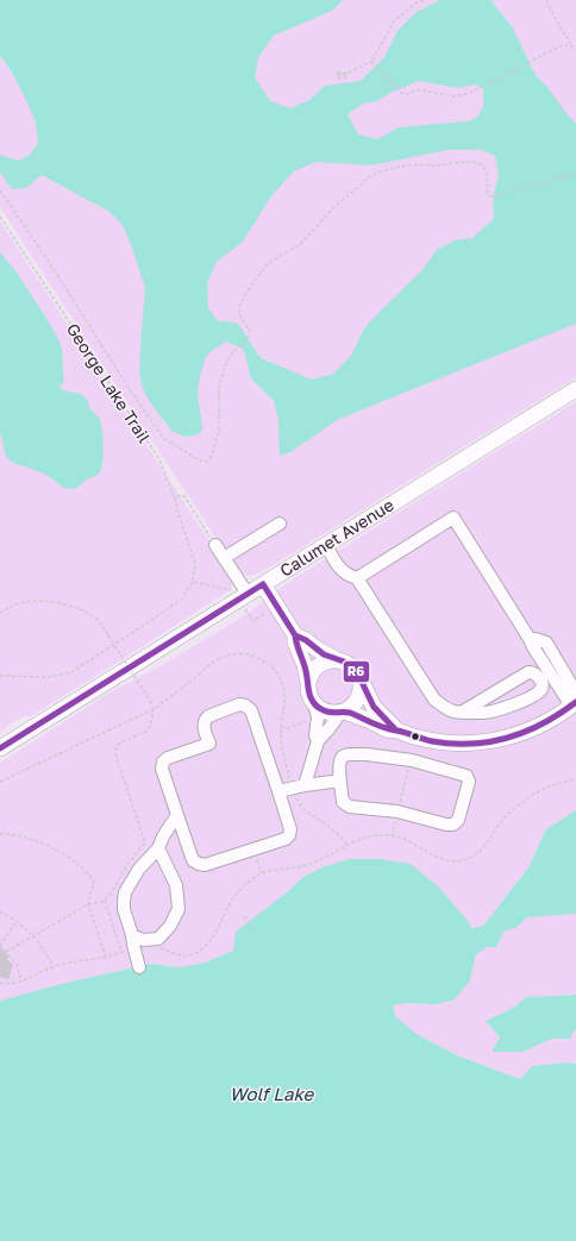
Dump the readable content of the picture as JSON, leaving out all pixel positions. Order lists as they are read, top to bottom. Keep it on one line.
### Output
{"streets":{"main road":["Calumet Avenue"],"path":["George Lake Trail"]},"water":["Wolf Lake"],"lines":["transit line R6"]}
